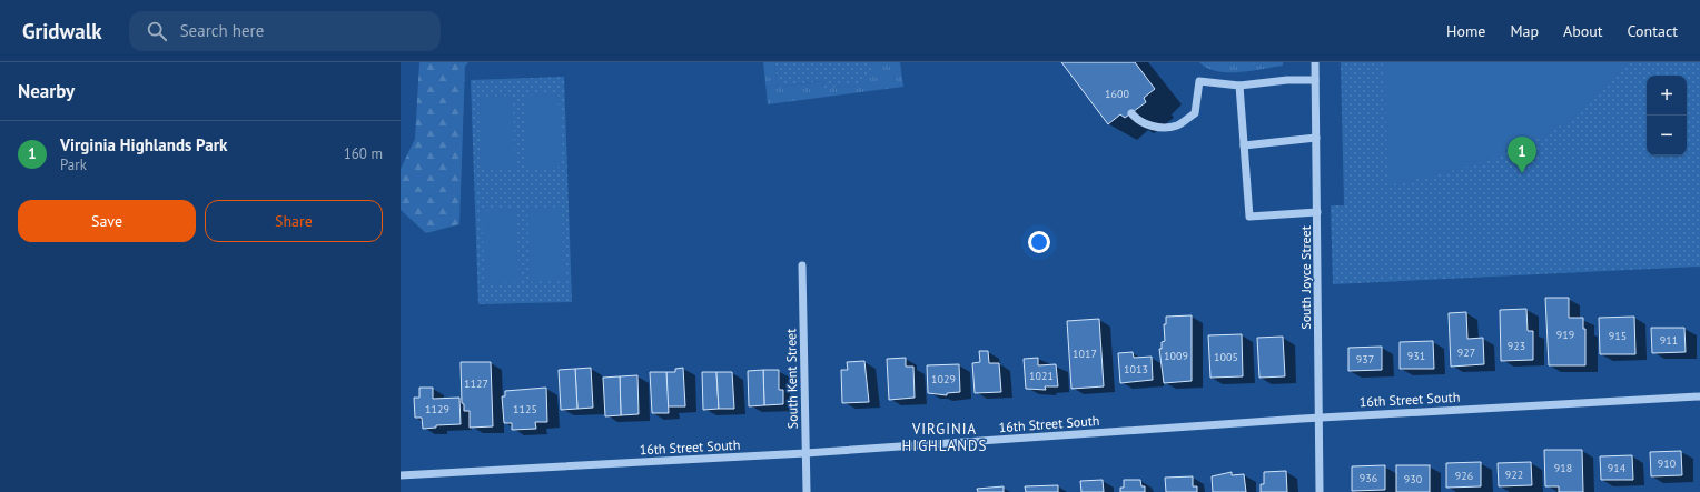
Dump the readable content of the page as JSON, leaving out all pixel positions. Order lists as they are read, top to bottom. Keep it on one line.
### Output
{"streets":{"street":["South Joyce Street","South Kent Street","16th Street South"]},"crossings":[["South Joyce Street","16th Street South"],["South Kent Street","16th Street South"]],"districts":["VIRGINIA HIGHLANDS"],"house_numbers":["1600","919","915","911","923","927","1017","1009","931","1005","937","1013","1021","1029","1127","1129","1125","910","918","914","922","926","936","930"],"page":{"header":"Gridwalk","search":"Search here","nav":["Home","Map","About","Contact"],"heading":"Nearby","map_buttons":["+","−"],"list":[{"mark":"1","name":"Virginia Highlands Park","note":"Park","value":"160 m"}],"pins":"1","buttons":["Save","Share"]}}
